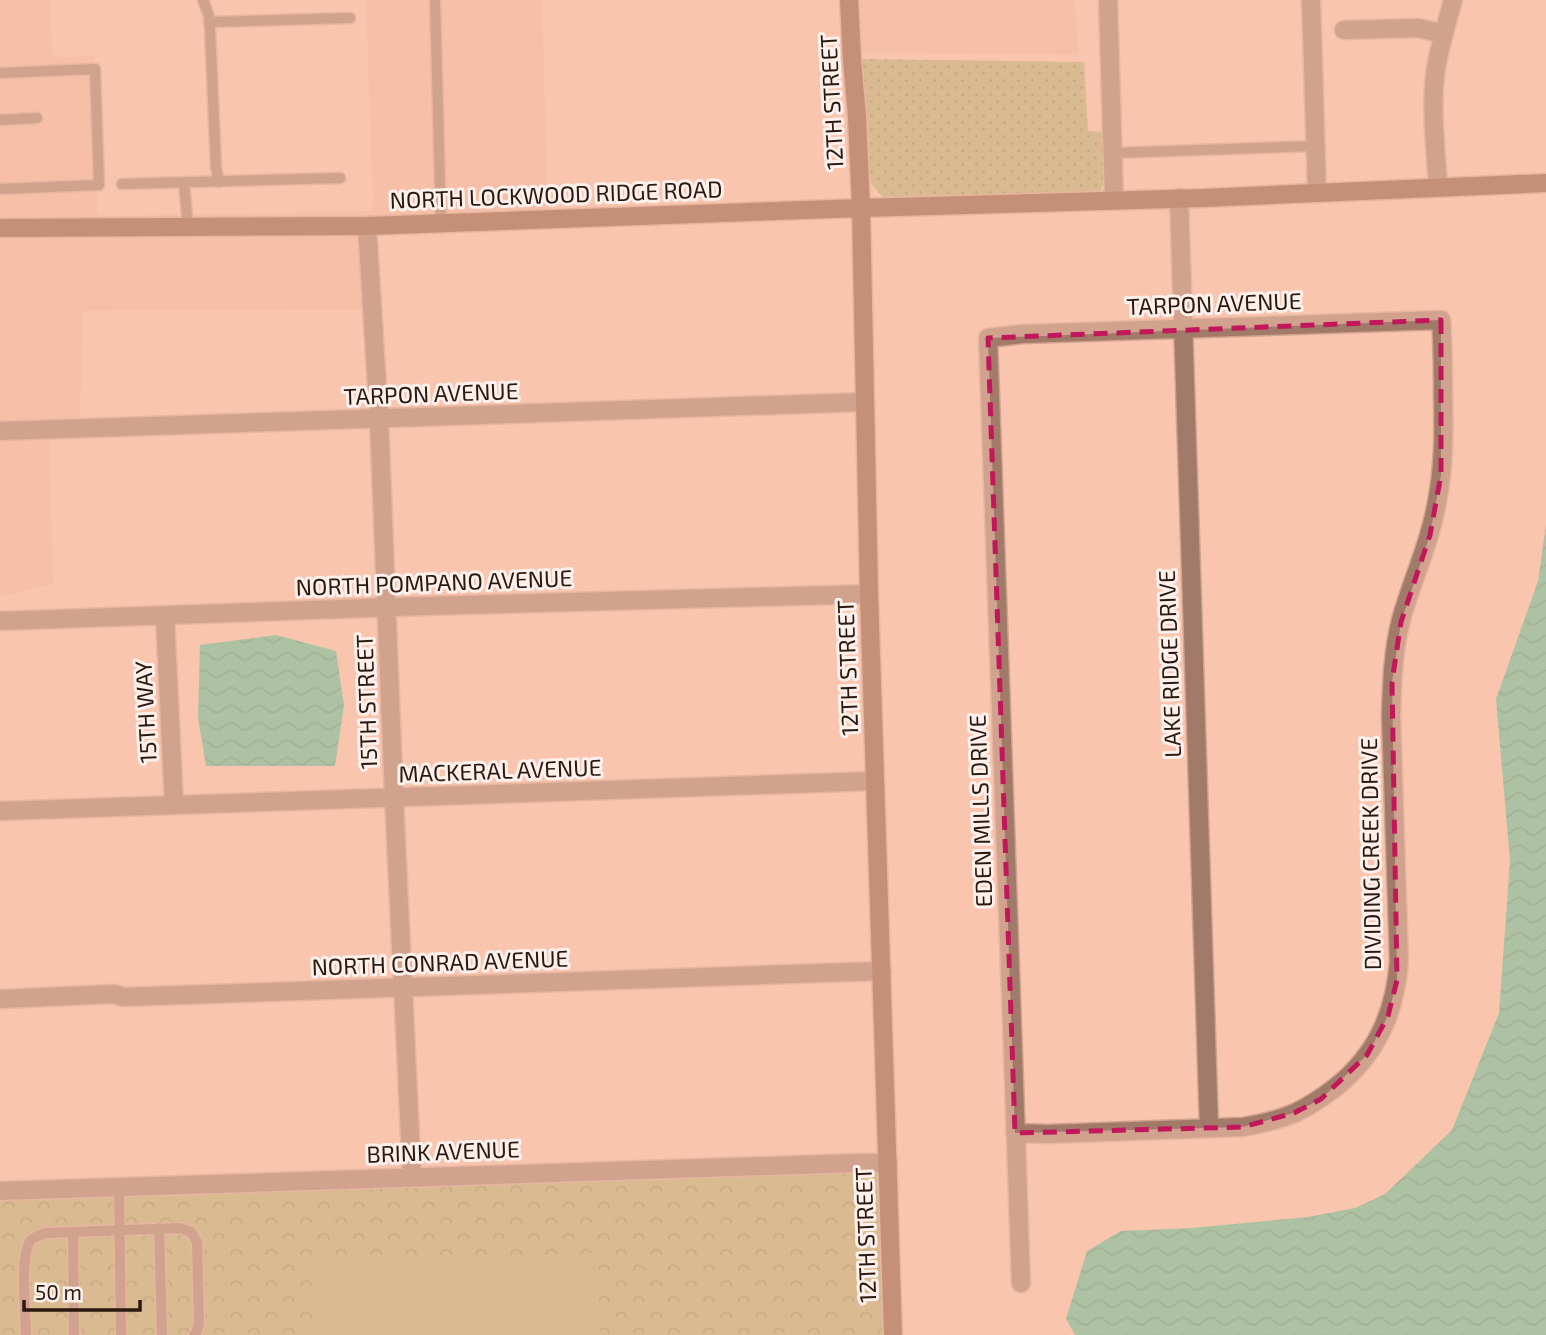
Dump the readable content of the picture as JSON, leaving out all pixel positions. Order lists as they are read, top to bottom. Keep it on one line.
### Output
{"streets":{"street":["12TH STREET","NORTH LOCKWOOD RIDGE ROAD","TARPON AVENUE","NORTH POMPANO AVENUE","LAKE RIDGE DRIVE","15TH STREET","15TH WAY","MACKERAL AVENUE","EDEN MILLS DRIVE","DIVIDING CREEK DRIVE","NORTH CONRAD AVENUE","BRINK AVENUE"]},"crossings":[["12TH STREET","NORTH LOCKWOOD RIDGE ROAD"],["12TH STREET","TARPON AVENUE"],["12TH STREET","NORTH POMPANO AVENUE"],["12TH STREET","MACKERAL AVENUE"],["12TH STREET","NORTH CONRAD AVENUE"],["12TH STREET","BRINK AVENUE"],["NORTH LOCKWOOD RIDGE ROAD","LAKE RIDGE DRIVE"],["NORTH LOCKWOOD RIDGE ROAD","15TH STREET"],["TARPON AVENUE","LAKE RIDGE DRIVE"],["TARPON AVENUE","15TH STREET"],["TARPON AVENUE","EDEN MILLS DRIVE"],["TARPON AVENUE","DIVIDING CREEK DRIVE"],["NORTH POMPANO AVENUE","15TH STREET"],["NORTH POMPANO AVENUE","15TH WAY"],["LAKE RIDGE DRIVE","DIVIDING CREEK DRIVE"],["15TH STREET","MACKERAL AVENUE"],["15TH STREET","NORTH CONRAD AVENUE"],["15TH STREET","BRINK AVENUE"],["15TH WAY","MACKERAL AVENUE"],["EDEN MILLS DRIVE","DIVIDING CREEK DRIVE"]],"scale_bar":"50 m"}
